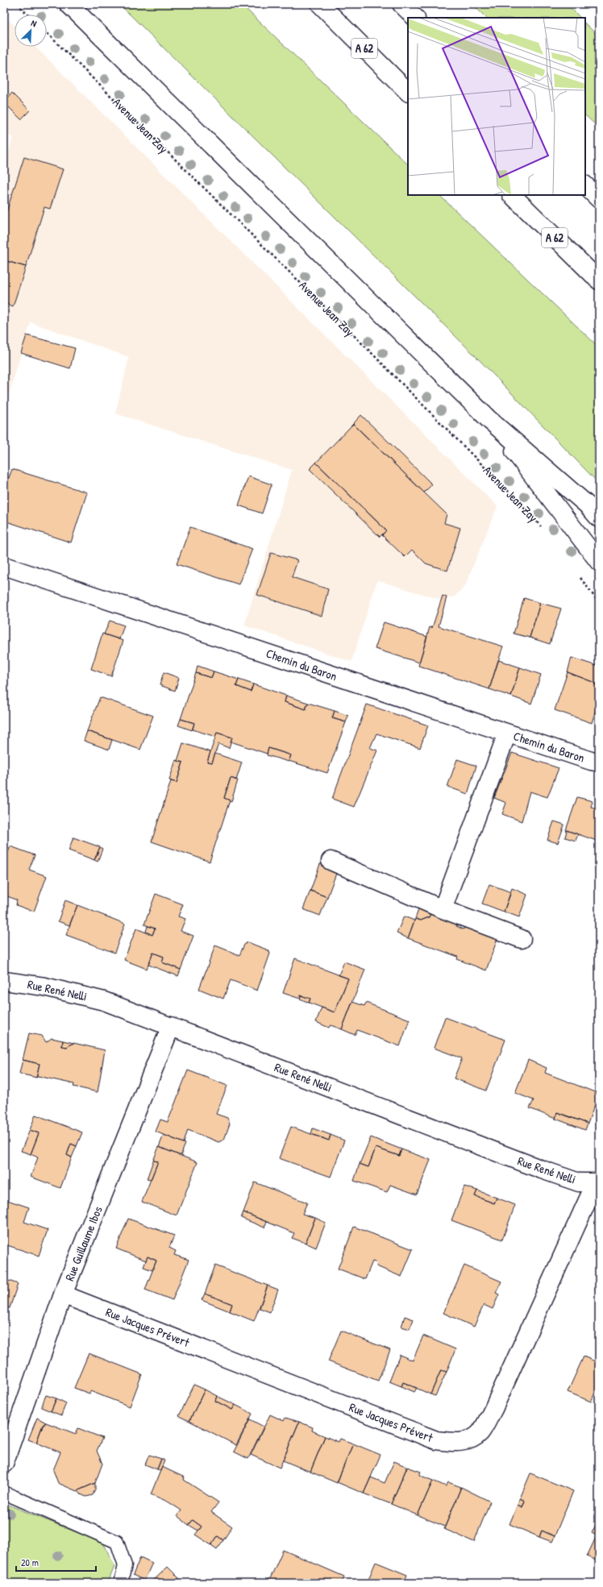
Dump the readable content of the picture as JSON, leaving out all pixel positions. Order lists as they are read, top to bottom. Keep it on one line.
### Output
{"streets":{"main road":["A 62","Chemin du Baron","Rue René Nelli","Rue Guillaume Ibos","Rue Jacques Prévert"],"path":["Avenue Jean Zay"]},"crossings":[["Rue René Nelli","Rue Guillaume Ibos"],["Rue René Nelli","Rue Jacques Prévert"],["Rue Guillaume Ibos","Rue Jacques Prévert"]],"scale_bar":"20 m","north":"top right"}
